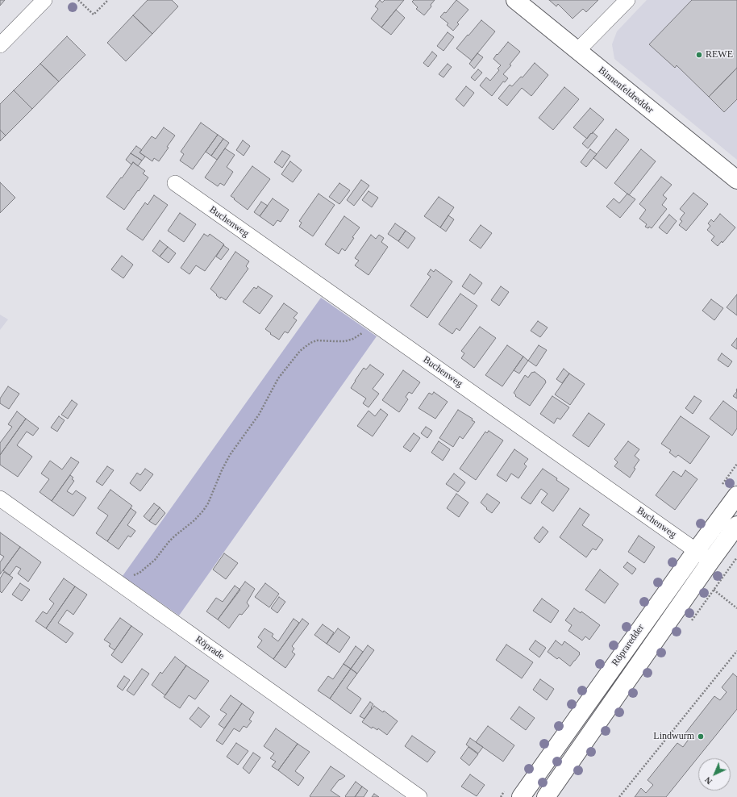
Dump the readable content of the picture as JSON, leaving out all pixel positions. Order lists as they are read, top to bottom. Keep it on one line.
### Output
{"streets":{"street":["Binnenfeldredder","Buchenweg","Röpraredder","Röprade"]},"crossings":[["Buchenweg","Röpraredder"]],"places":["REWE","Lindwurm"],"north":"bottom left"}
